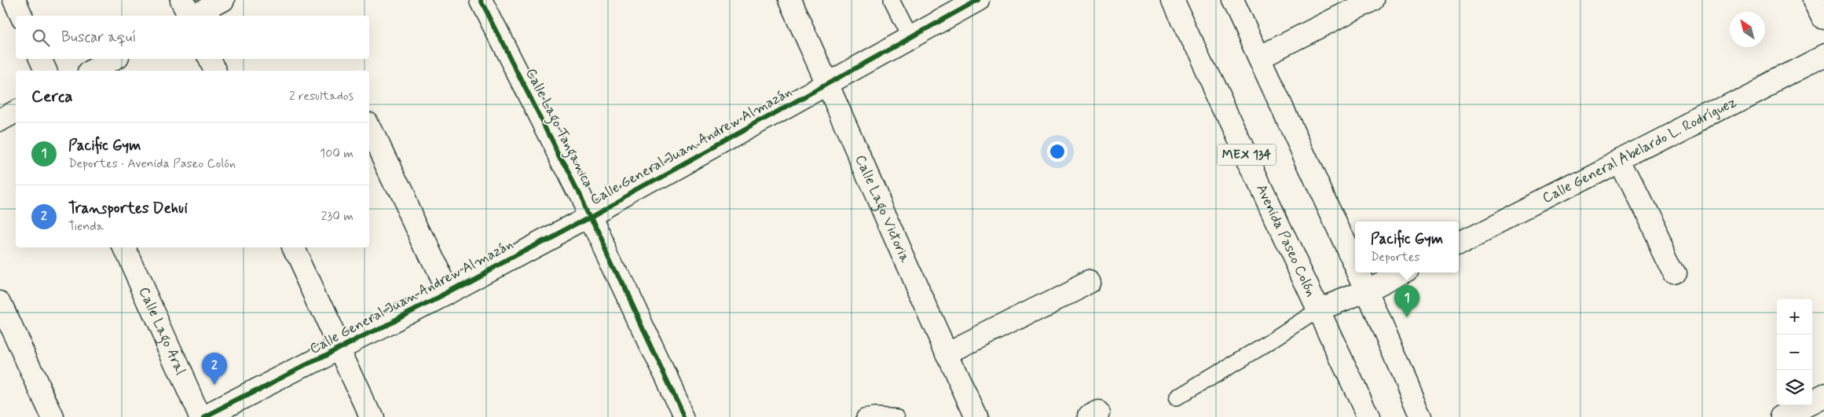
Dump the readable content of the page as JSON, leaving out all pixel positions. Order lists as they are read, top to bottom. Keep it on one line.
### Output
{"streets":{"street":["Calle Lago Tanganica","Calle General Juan Andrew Almazán","Calle General Abelardo L. Rodríguez","MEX 134","Calle Lago Victoria","Avenida Paseo Colón","Calle Lago Aral"]},"crossings":[["Calle Lago Tanganica","Calle General Juan Andrew Almazán"],["Calle General Juan Andrew Almazán","Calle Lago Victoria"]],"north":"top left","page":{"search":"Buscar aquí","heading":["Cerca","2 resultados"],"list":[{"mark":"1","name":"Pacific Gym","note":"Deportes · Avenida Paseo Colón","value":"100 m"},{"mark":"2","name":"Transportes Dehui","note":"Tienda","value":"230 m"}],"popup":["Pacific Gym","Deportes"],"pins":["1","2"],"map_buttons":["+","−"]}}
